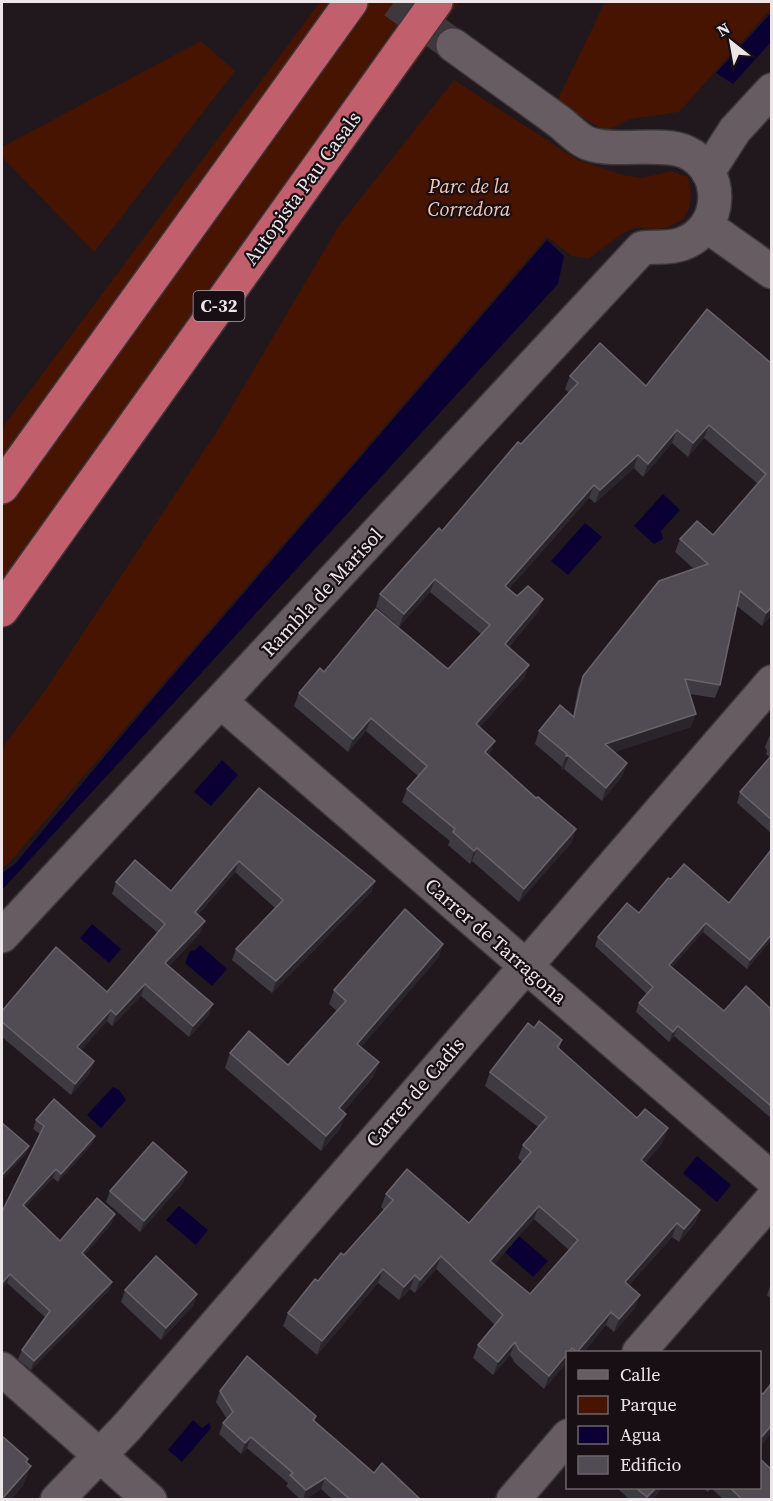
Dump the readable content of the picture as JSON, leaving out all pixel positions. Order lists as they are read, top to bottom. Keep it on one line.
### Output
{"streets":{"highway":["Autopista Pau Casals","C-32"],"street":["Rambla de Marisol","Carrer de Tarragona","Carrer de Cadis"]},"crossings":[["Rambla de Marisol","Carrer de Tarragona"],["Carrer de Tarragona","Carrer de Cadis"]],"parks":["Parc de la Corredora"],"legend":["Calle","Parque","Agua","Edificio"],"north":"top left"}
